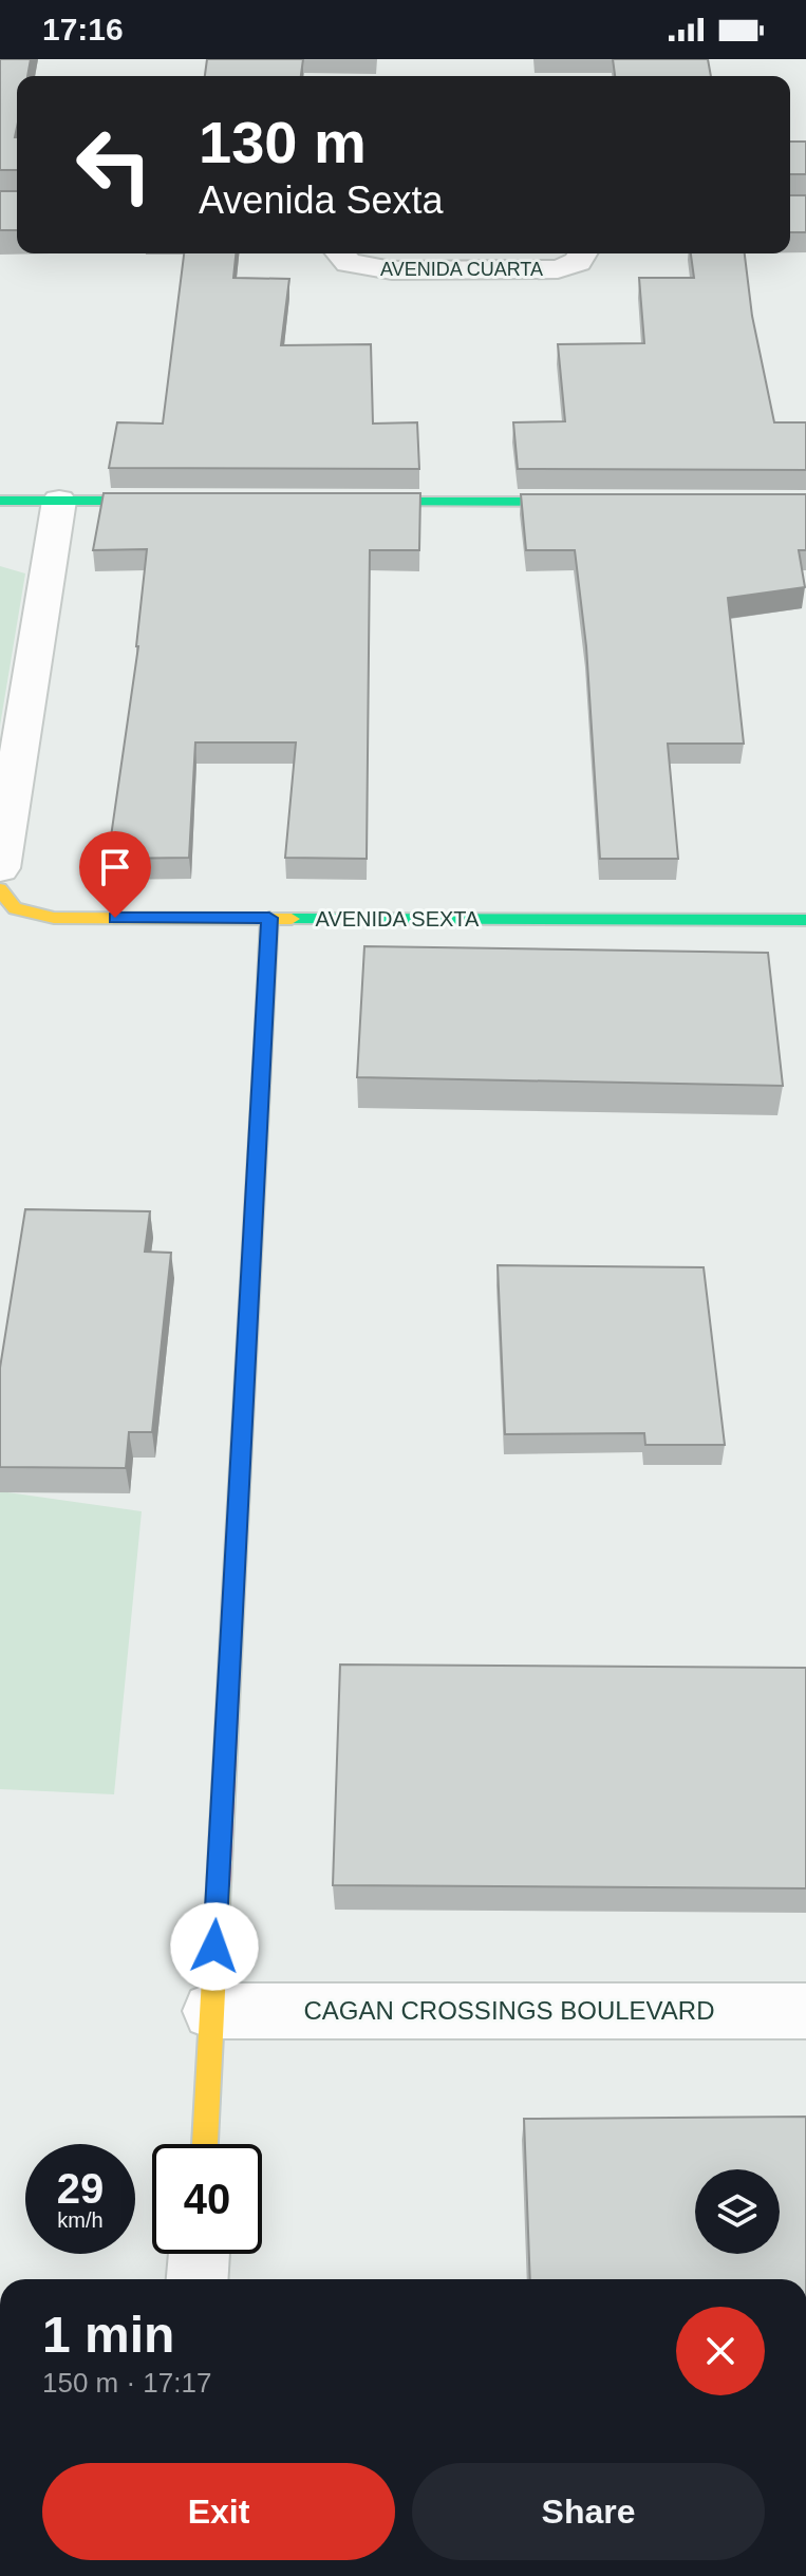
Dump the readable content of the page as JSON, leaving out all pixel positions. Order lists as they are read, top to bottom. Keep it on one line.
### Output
{"streets":{"street":["AVENIDA CUARTA","AVENIDA SEXTA","CAGAN CROSSINGS BOULEVARD"]},"page":{"status":"17:16","turn":["130 m","Avenida Sexta"],"speed":"29 km/h","limit":"40","heading":["1 min","150 m · 17:17"],"buttons":["Exit","Share"]}}
